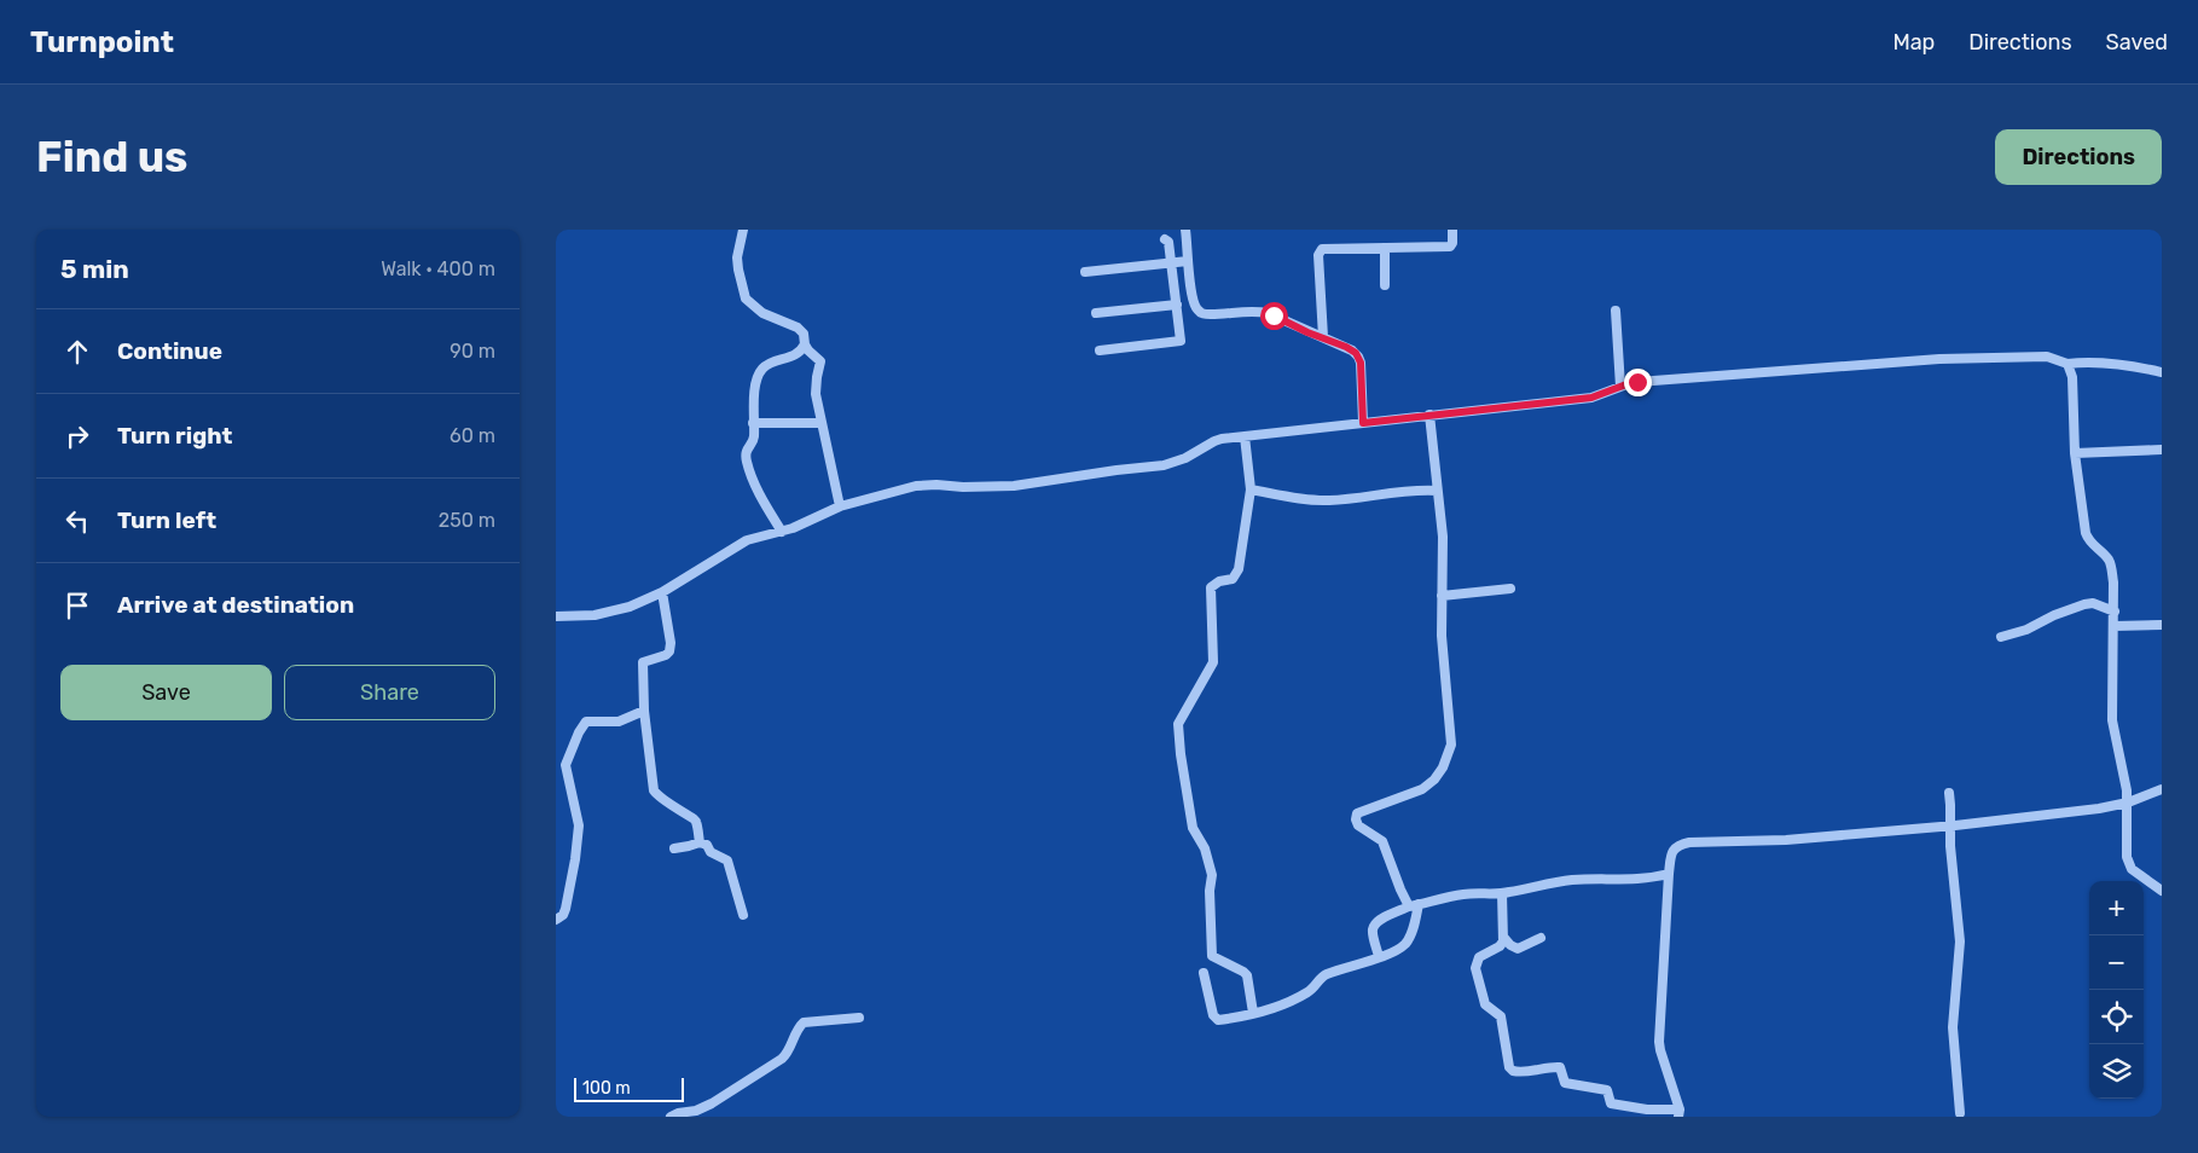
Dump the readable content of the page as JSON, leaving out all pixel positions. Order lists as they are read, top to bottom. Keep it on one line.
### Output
{"scale_bar":"100 m","page":{"header":"Turnpoint","nav":["Map","Directions","Saved"],"buttons":["Directions",["Save","Share"]],"title":"Find us","heading":["5 min","Walk · 400 m"],"list":[["Continue","90 m"],["Turn right","60 m"],["Turn left","250 m"],"Arrive at destination"],"map_buttons":["+","−"],"scale":"100 m"}}
